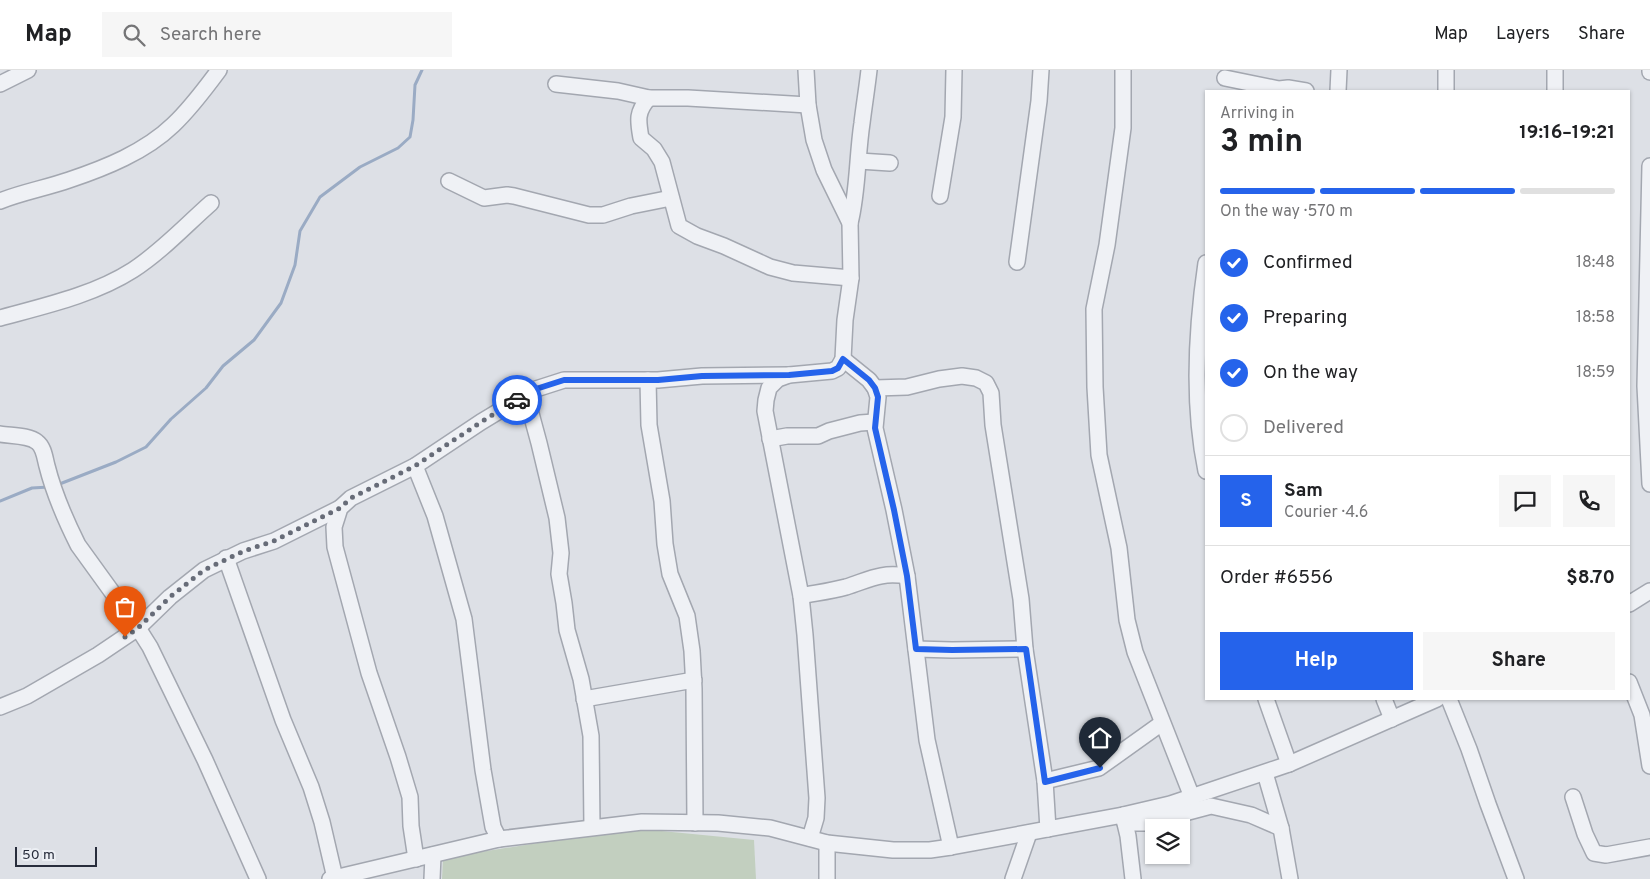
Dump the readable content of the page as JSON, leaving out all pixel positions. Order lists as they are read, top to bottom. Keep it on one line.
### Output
{"scale_bar":"50 m","page":{"header":"Map","search":"Search here","nav":["Map","Layers","Share"],"heading":["3 min","Arriving in","19:16–19:21"],"panel":["Sam","Courier · 4.6","Order #6556","$8.70"],"bar":"On the way · 570 m","list":[["Confirmed","18:48"],["Preparing","18:58"],["On the way","18:59"],"Delivered"],"round":"S","buttons":["Help","Share"],"scale":"50 m"}}
